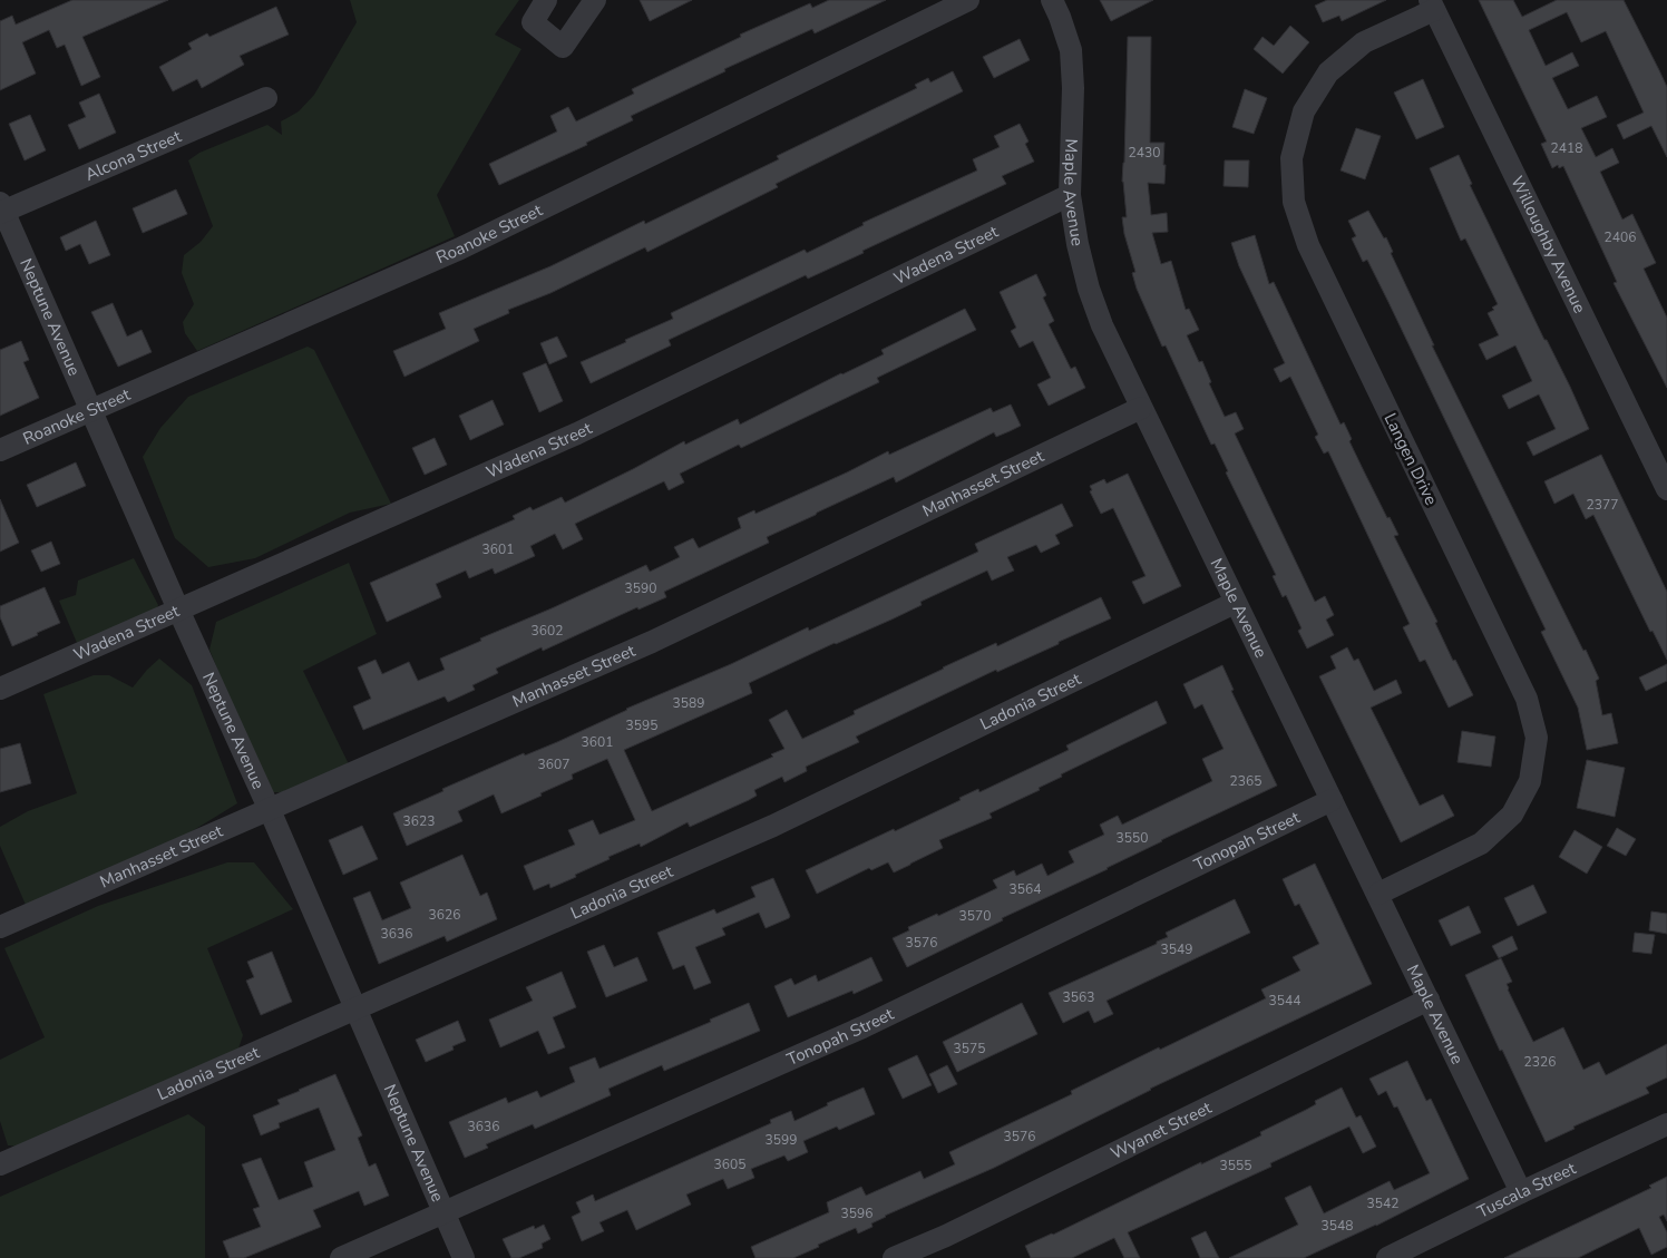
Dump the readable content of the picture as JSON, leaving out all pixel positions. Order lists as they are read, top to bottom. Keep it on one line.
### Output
{"streets":{"street":["Alcona Street","Maple Avenue","Roanoke Street","Willoughby Avenue","Wadena Street","Neptune Avenue","Langen Drive","Manhasset Street","Ladonia Street","Tonopah Street","Wyanet Street","Tuscala Street"]},"crossings":[["Alcona Street","Neptune Avenue"],["Maple Avenue","Wadena Street"],["Maple Avenue","Langen Drive"],["Maple Avenue","Manhasset Street"],["Maple Avenue","Ladonia Street"],["Maple Avenue","Tonopah Street"],["Maple Avenue","Wyanet Street"],["Maple Avenue","Tuscala Street"],["Roanoke Street","Neptune Avenue"],["Willoughby Avenue","Langen Drive"],["Wadena Street","Neptune Avenue"],["Neptune Avenue","Manhasset Street"],["Neptune Avenue","Ladonia Street"],["Neptune Avenue","Tonopah Street"]],"house_numbers":["2418","2430","2406","2377","3601","3590","3602","3589","3595","3601","3607","2365","3623","3550","3564","3626","3570","3636","3576","3549","3563","3544","3575","2326","3636","3576","3599","3605","3555","3542","3596","3548"]}
